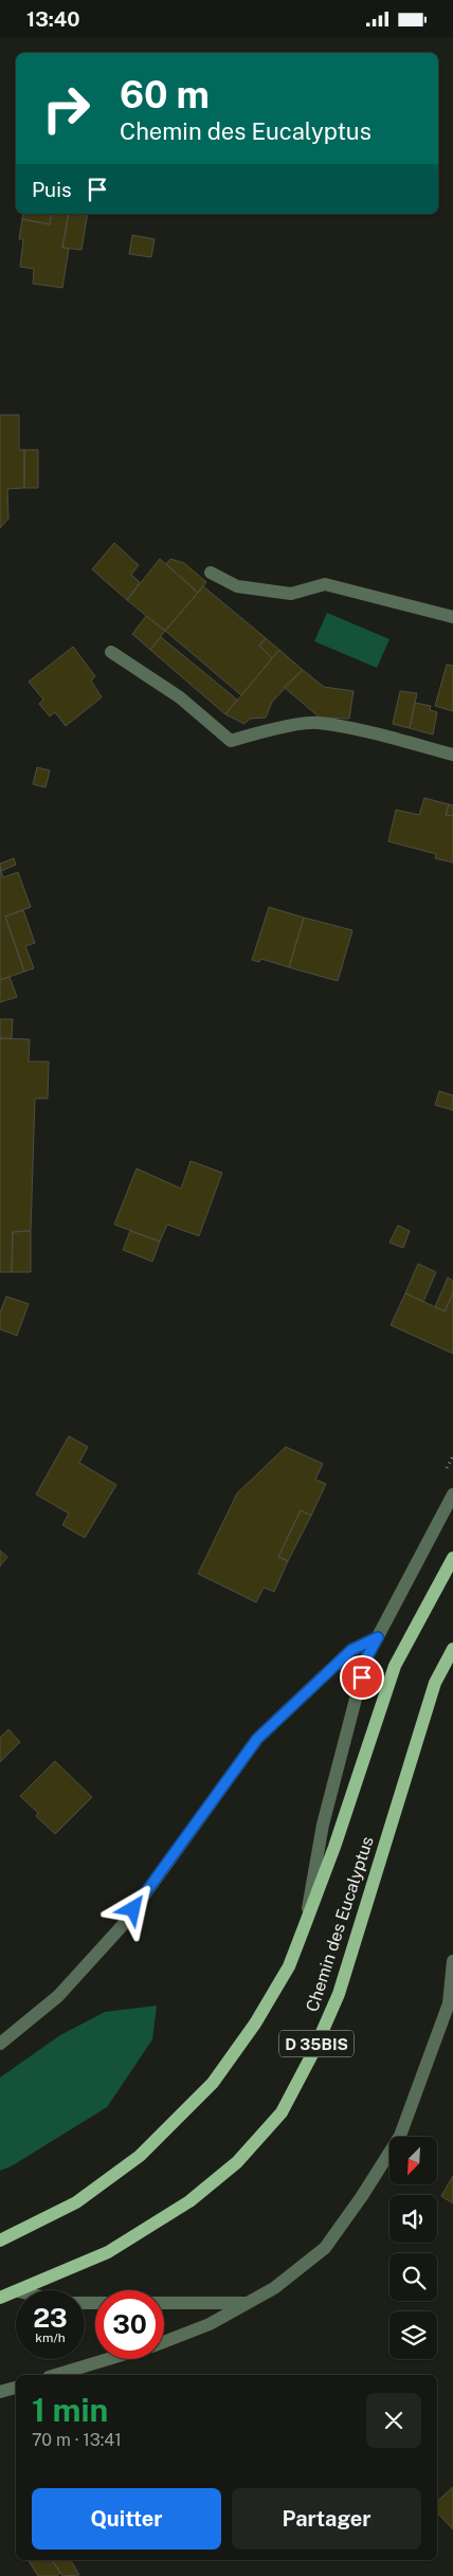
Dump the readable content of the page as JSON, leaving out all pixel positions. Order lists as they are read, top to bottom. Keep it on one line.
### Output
{"streets":{"main road":["Chemin des Eucalyptus","D 35BIS"]},"north":"bottom left","page":{"status":"13:40","turn":["60 m","Chemin des Eucalyptus"],"then":"Puis","speed":"23 km/h","limit":"30","heading":["1 min","70 m · 13:41"],"buttons":["Quitter","Partager"]}}
